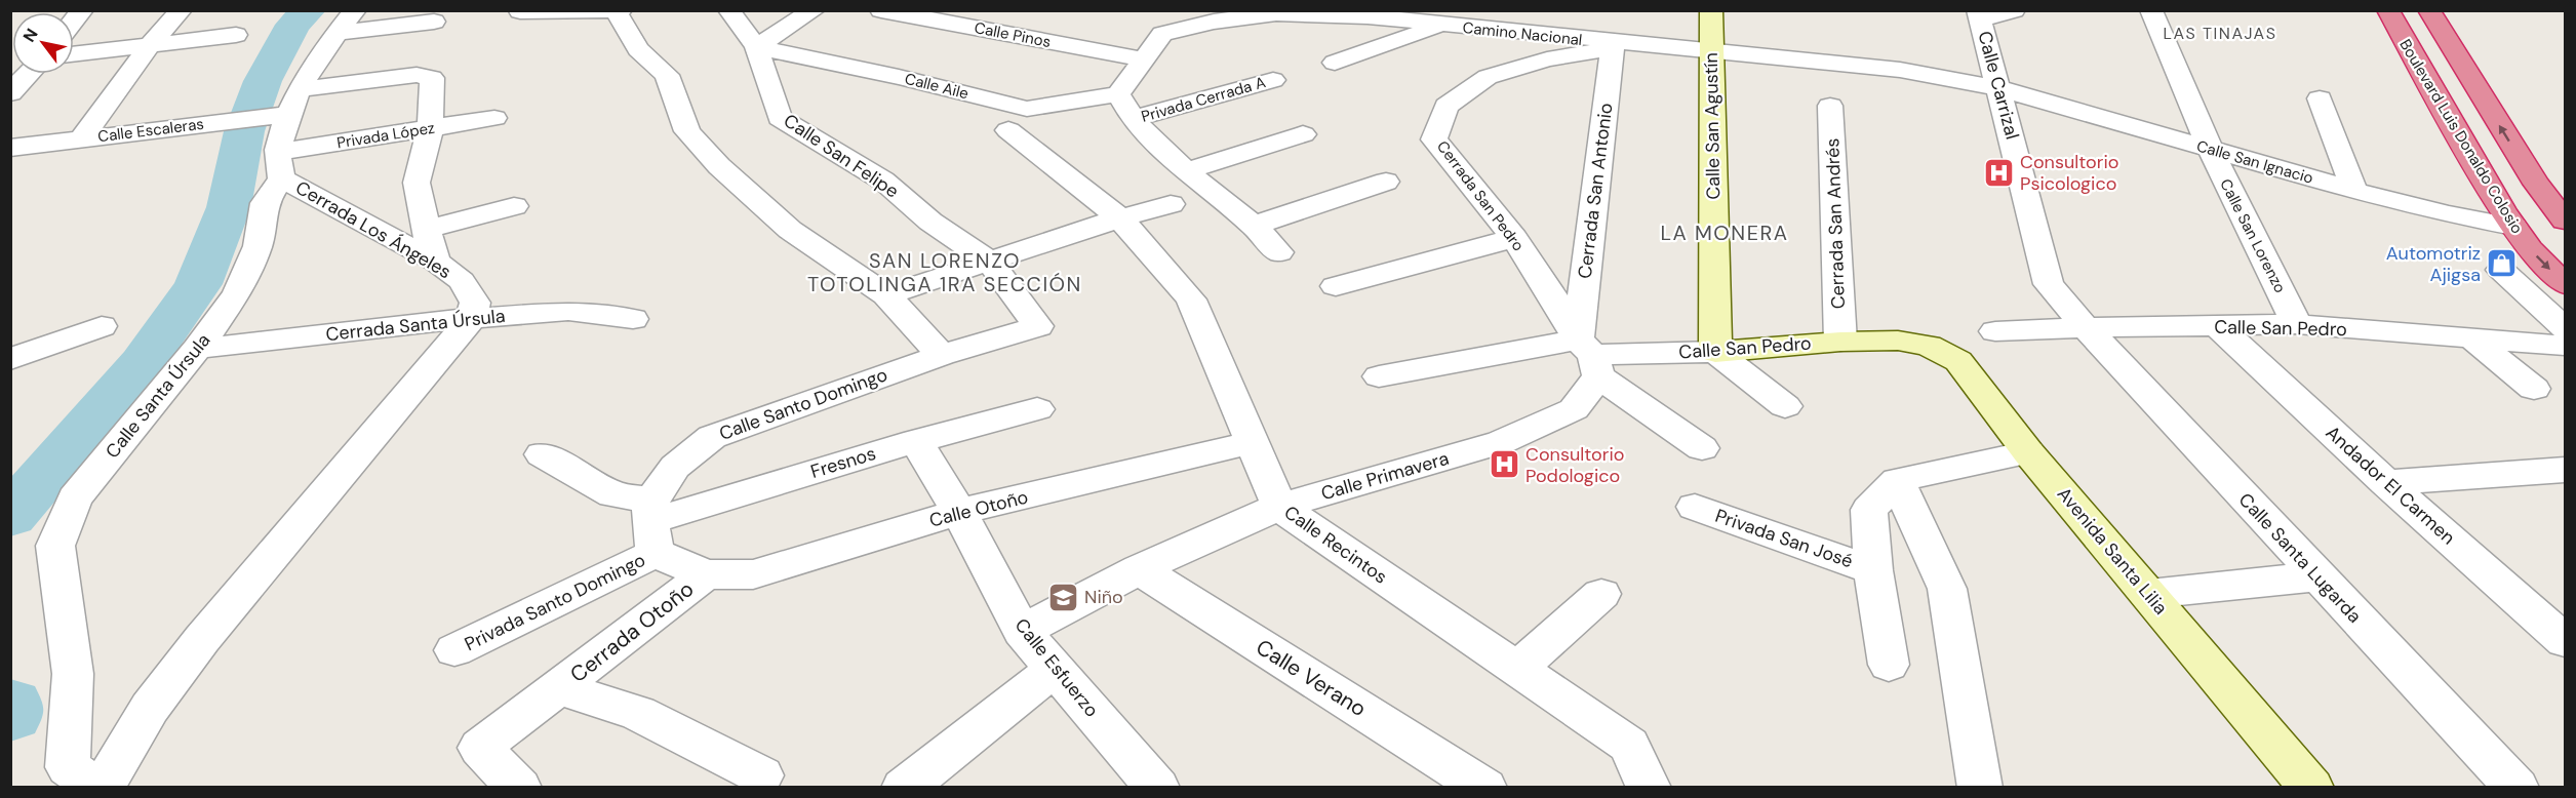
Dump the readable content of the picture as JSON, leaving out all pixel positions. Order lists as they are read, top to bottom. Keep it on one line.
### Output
{"streets":{"highway":["Boulevard Luis Donaldo Colosio"],"street":["Camino Nacional","Calle Pinos","Calle Carrizal","Calle Aile","Privada Cerrada A","Calle San Agustín","Calle Escaleras","Privada López","Calle San Felipe","Calle San Ignacio","Cerrada San Antonio","Cerrada San Pedro","Cerrada San Andrés","Cerrada Los Ángeles","Calle San Lorenzo","Cerrada Santa Úrsula","Calle San Pedro","Calle Santa Úrsula","Calle Santo Domingo","Fresnos","Calle Primavera","Andador El Carmen","Calle Otoño","Privada San José","Calle Recintos","Avenida Santa Lilia","Calle Santa Lugarda","Privada Santo Domingo","Cerrada Otoño","Calle Esfuerzo","Calle Verano"]},"crossings":[["Camino Nacional","Calle Pinos"],["Camino Nacional","Calle Carrizal"],["Camino Nacional","Calle Aile"],["Camino Nacional","Calle San Agustín"],["Camino Nacional","Calle San Ignacio"],["Camino Nacional","Cerrada San Antonio"],["Camino Nacional","Cerrada San Pedro"],["Camino Nacional","Cerrada San Andrés"],["Calle Carrizal","Calle San Ignacio"],["Calle Carrizal","Calle San Pedro"],["Calle Carrizal","Calle Santa Lugarda"],["Calle Aile","Calle San Felipe"],["Calle San Agustín","Calle San Pedro"],["Calle Escaleras","Calle Santa Úrsula"],["Privada López","Cerrada Los Ángeles"],["Privada López","Calle Santa Úrsula"],["Boulevard Luis Donaldo Colosio","Calle San Ignacio"],["Calle San Felipe","Calle Santo Domingo"],["Calle San Ignacio","Calle San Lorenzo"],["Cerrada San Antonio","Cerrada San Pedro"],["Cerrada San Antonio","Calle San Pedro"],["Cerrada San Antonio","Calle Primavera"],["Cerrada San Pedro","Calle San Pedro"],["Cerrada San Pedro","Calle Primavera"],["Cerrada San Andrés","Calle San Pedro"],["Cerrada Los Ángeles","Cerrada Santa Úrsula"],["Cerrada Los Ángeles","Calle Santa Úrsula"],["Calle San Lorenzo","Calle San Pedro"],["Cerrada Santa Úrsula","Calle Santa Úrsula"],["Calle San Pedro","Calle Primavera"],["Calle San Pedro","Andador El Carmen"],["Calle San Pedro","Avenida Santa Lilia"],["Calle San Pedro","Calle Santa Lugarda"],["Calle Santo Domingo","Fresnos"],["Calle Santo Domingo","Privada Santo Domingo"],["Fresnos","Privada Santo Domingo"],["Fresnos","Calle Esfuerzo"],["Calle Primavera","Calle Recintos"],["Calle Primavera","Calle Esfuerzo"],["Calle Primavera","Calle Verano"],["Calle Otoño","Calle Recintos"],["Calle Otoño","Cerrada Otoño"],["Calle Otoño","Calle Esfuerzo"]],"districts":["LAS TINAJAS","LA MONERA","SAN LORENZO TOTOLINGA 1RA SECCIÓN"],"places":{"hospital":["Consultorio Psicologico","Consultorio Podologico"],"shop":["Automotriz Ajigsa"],"school or university":["Niño"]},"north":"top left"}
